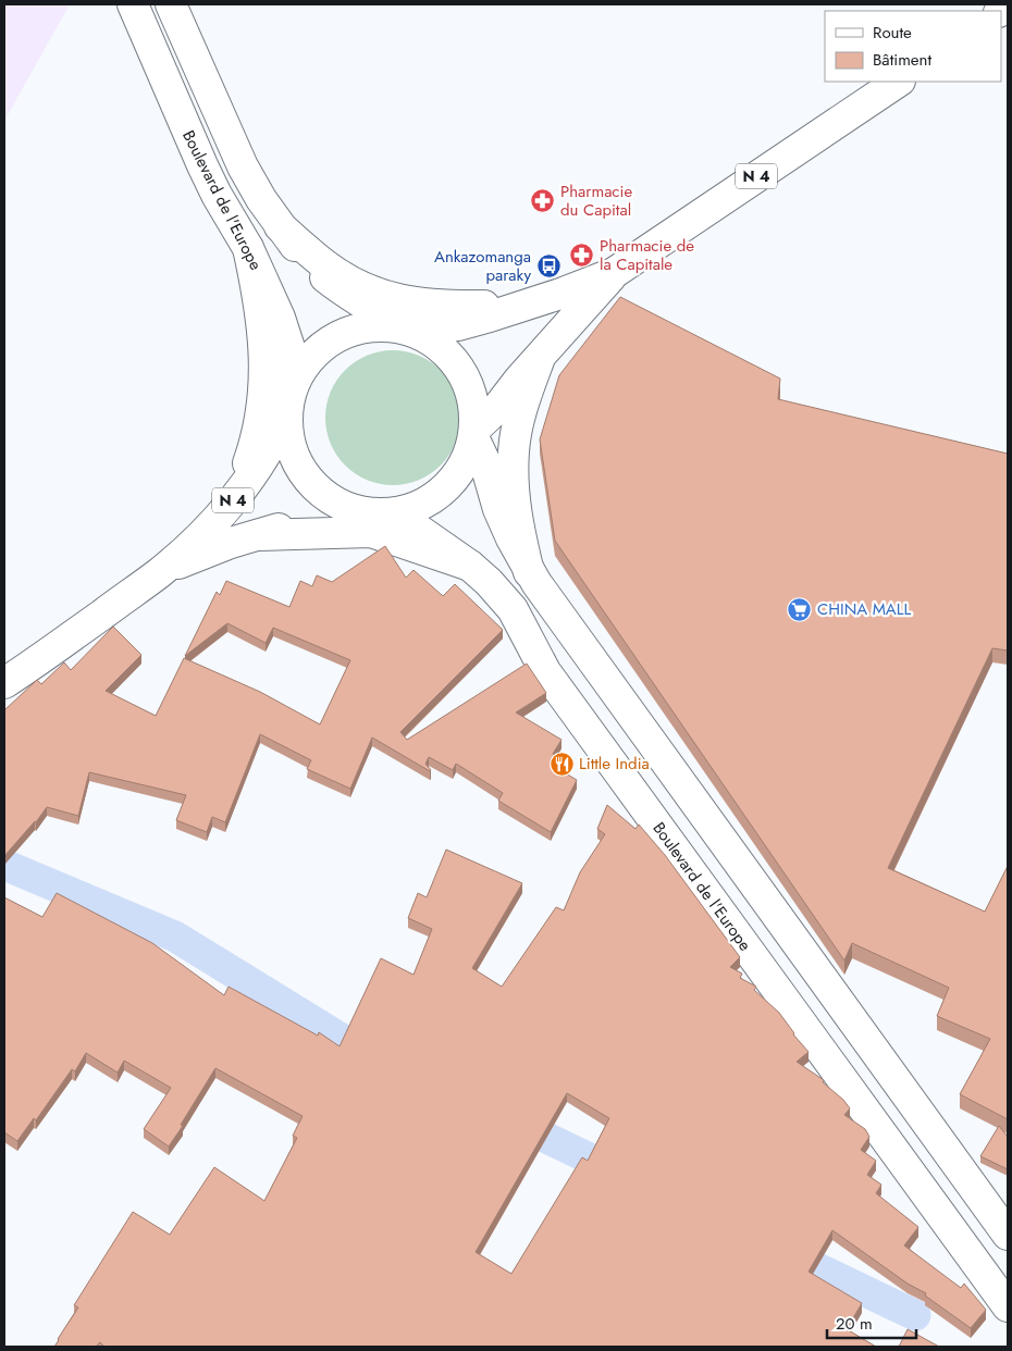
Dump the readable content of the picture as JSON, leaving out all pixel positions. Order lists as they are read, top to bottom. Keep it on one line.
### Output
{"streets":{"main road":["N 4","Boulevard de l'Europe"]},"crossings":[["N 4","Boulevard de l'Europe"]],"places":{"pharmacy":["Pharmacie du Capital","Pharmacie de la Capitale"],"bus stop":["Ankazomanga paraky"],"supermarket":["CHINA MALL"],"restaurant":["Little India"]},"legend":["Route","Bâtiment"],"scale_bar":"20 m"}
